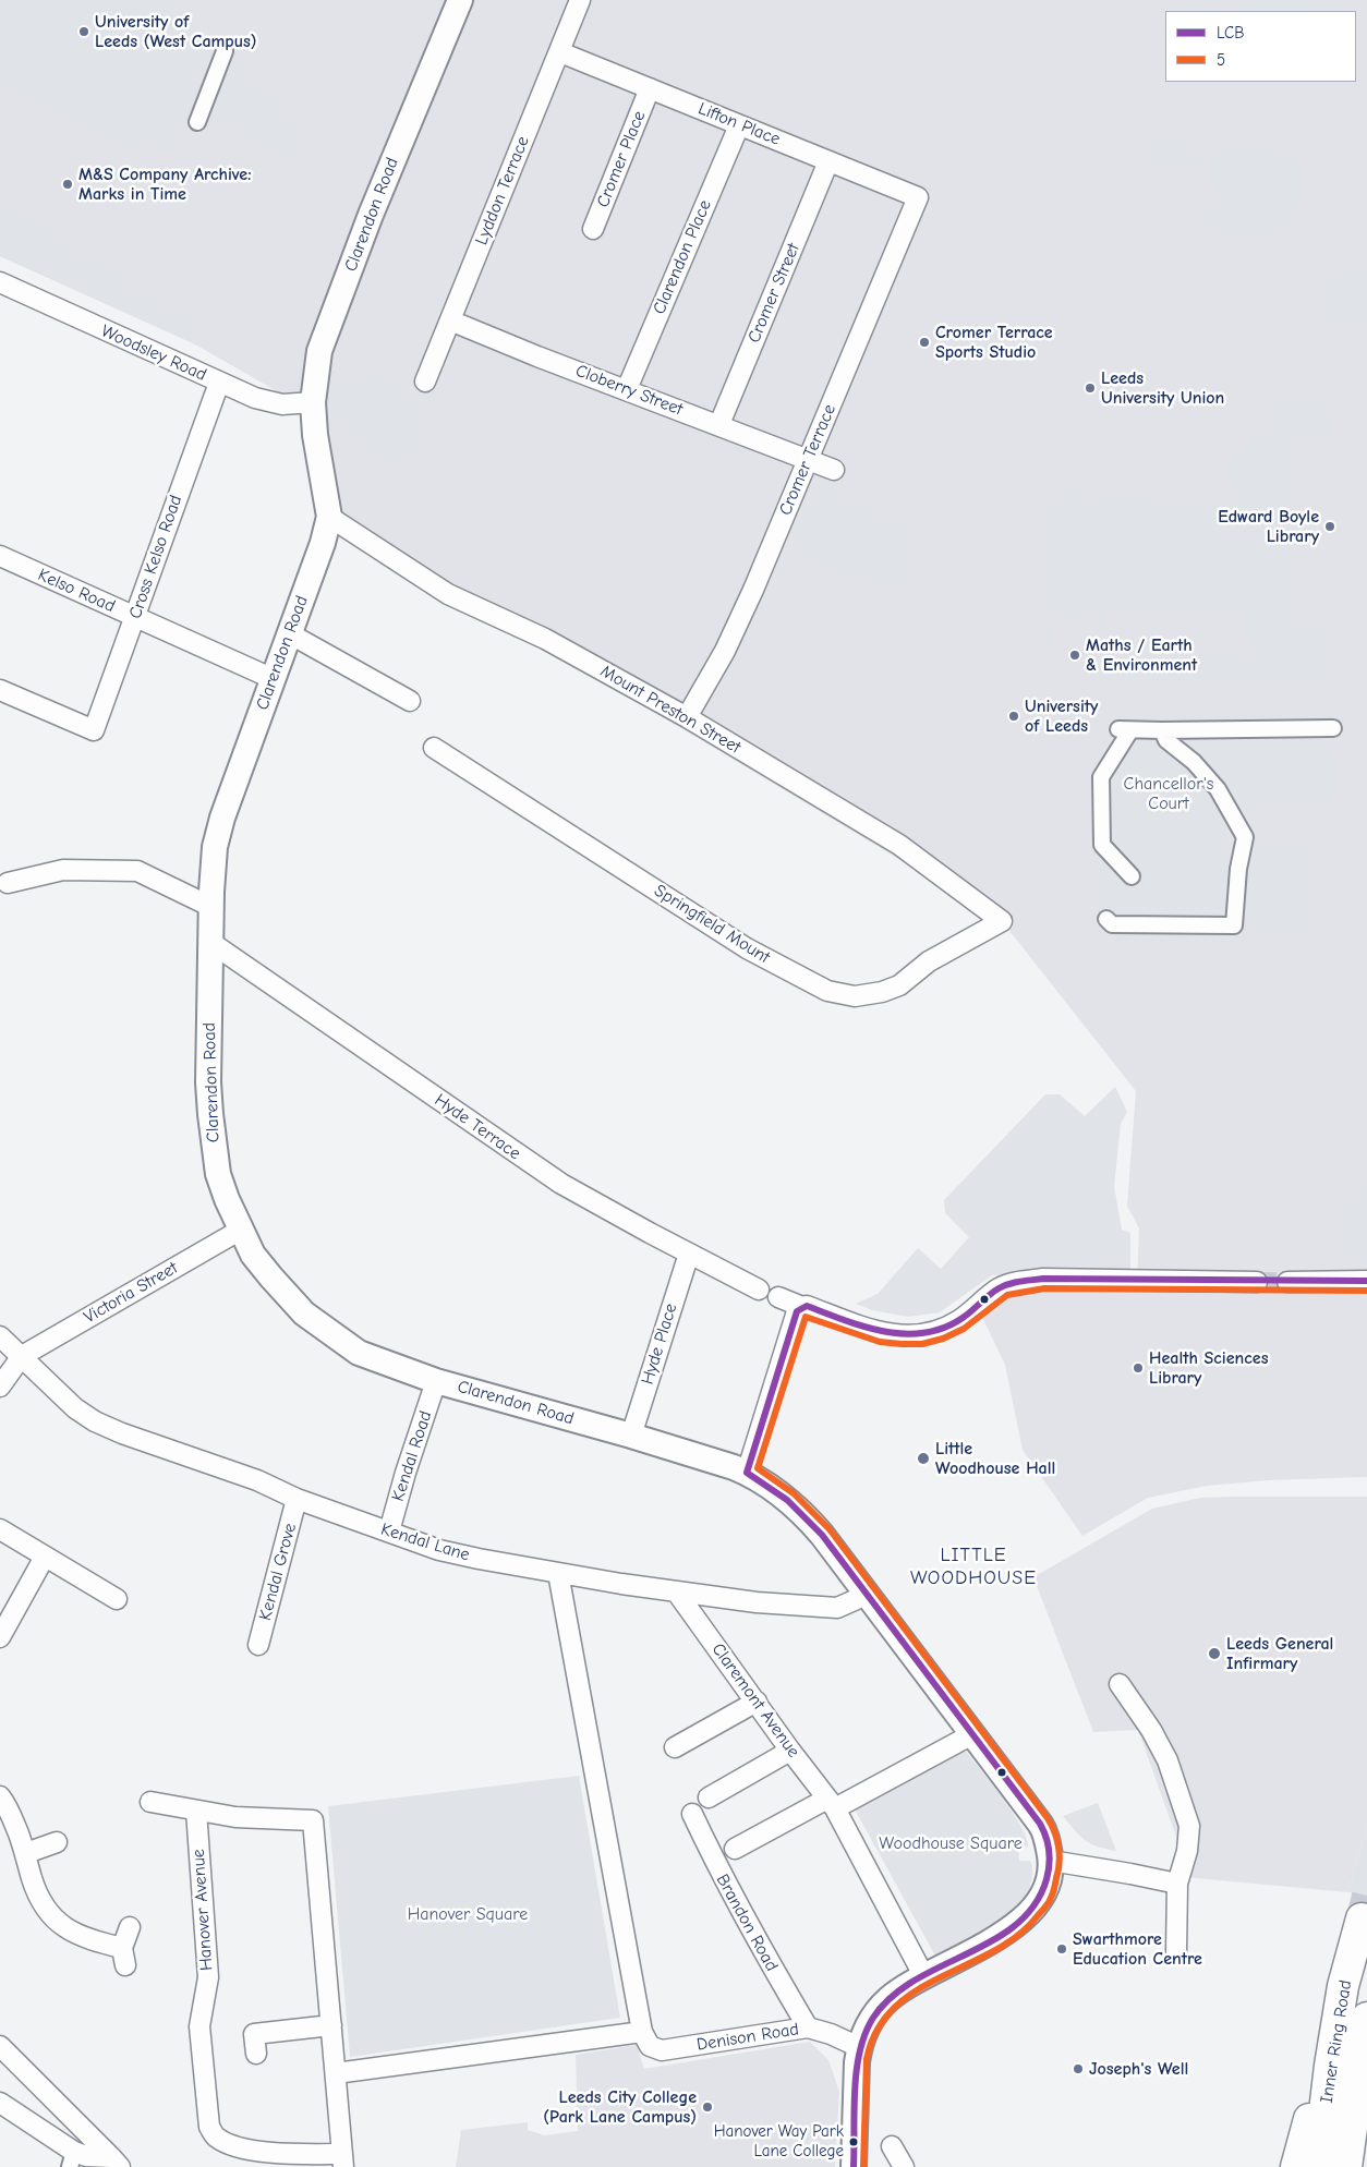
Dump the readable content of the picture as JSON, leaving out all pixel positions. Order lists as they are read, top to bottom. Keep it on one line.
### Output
{"streets":{"highway":["Inner Ring Road"],"street":["Lifton Place","Cromer Place","Lyddon Terrace","Clarendon Road","Clarendon Place","Cromer Street","Woodsley Road","Cloberry Street","Cromer Terrace","Cross Kelso Road","Kelso Road","Mount Preston Street","Springfield Mount","Hyde Terrace","Victoria Street","Hyde Place","Kendal Road","Kendal Lane","Kendal Grove","Claremont Avenue","Hanover Avenue","Brandon Road","Denison Road"]},"crossings":[["Lifton Place","Cromer Place"],["Lifton Place","Lyddon Terrace"],["Lifton Place","Clarendon Place"],["Lifton Place","Cromer Street"],["Lifton Place","Cromer Terrace"],["Lyddon Terrace","Cloberry Street"],["Clarendon Road","Woodsley Road"],["Clarendon Road","Kelso Road"],["Clarendon Road","Mount Preston Street"],["Clarendon Road","Hyde Terrace"],["Clarendon Road","Victoria Street"],["Clarendon Road","Hyde Place"],["Clarendon Road","Kendal Road"],["Clarendon Road","Kendal Lane"],["Clarendon Place","Cloberry Street"],["Cromer Street","Cloberry Street"],["Woodsley Road","Cross Kelso Road"],["Cloberry Street","Cromer Terrace"],["Cromer Terrace","Mount Preston Street"],["Cross Kelso Road","Kelso Road"],["Mount Preston Street","Springfield Mount"],["Hyde Terrace","Hyde Place"],["Victoria Street","Kendal Lane"],["Kendal Road","Kendal Lane"],["Kendal Lane","Kendal Grove"],["Kendal Lane","Claremont Avenue"],["Brandon Road","Denison Road"]],"districts":["LITTLE WOODHOUSE"],"parks":["Chancellor's Court","Woodhouse Square","Hanover Square"],"places":["University of Leeds (West Campus)","M&S Company Archive: Marks in Time","Cromer Terrace Sports Studio","Leeds University Union","Edward Boyle Library","Maths / Earth & Environment","University of Leeds","Health Sciences Library","Little Woodhouse Hall","Leeds General Infirmary","Swarthmore Education Centre","Joseph's Well","Leeds City College (Park Lane Campus)","Hanover Way Park Lane College"],"lines":["transit line LCB","transit line 5"],"legend":["LCB","5"]}
